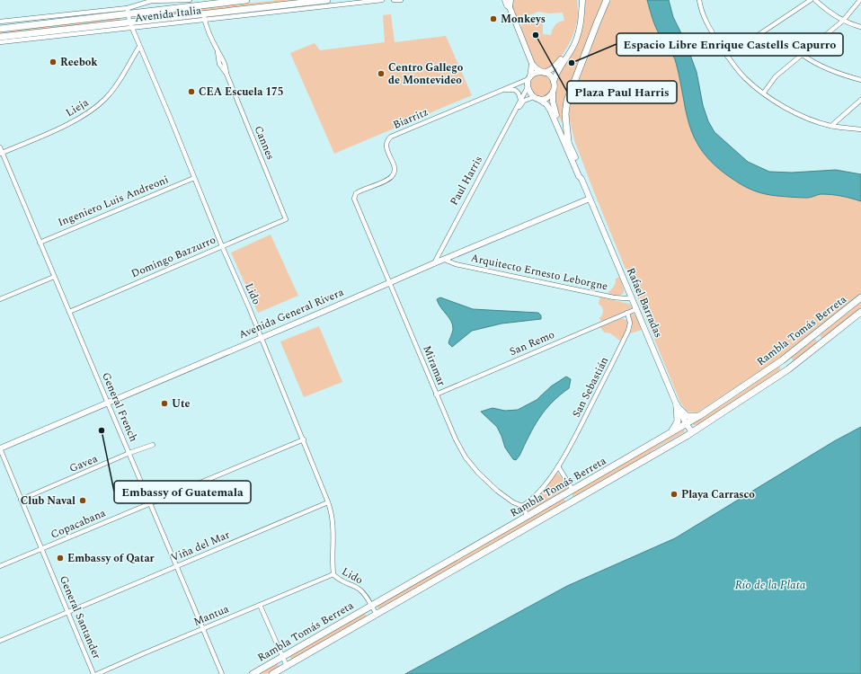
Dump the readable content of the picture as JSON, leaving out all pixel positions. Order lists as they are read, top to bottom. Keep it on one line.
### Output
{"streets":{"main road":["Avenida Italia","Rafael Barradas","Avenida General Rivera","Rambla Tomás Berreta"],"street":["Lieja","Biarritz","Cannes","Paul Harris","Ingeniero Luis Andreoni","Domingo Bazzurro","Arquitecto Ernesto Leborgne","Lido","San Remo","Miramar","San Sebastián","General French","Gavea","Copacabana","Viña del Mar","Mantua","General Santander"]},"crossings":[["Avenida Italia","Cannes"],["Avenida Italia","Lido"],["Lieja","Lido"],["Lieja","General French"],["Biarritz","Paul Harris"],["Biarritz","Rafael Barradas"],["Biarritz","Miramar"],["Cannes","Domingo Bazzurro"],["Paul Harris","Rafael Barradas"],["Paul Harris","Avenida General Rivera"],["Ingeniero Luis Andreoni","Lido"],["Ingeniero Luis Andreoni","General French"],["Domingo Bazzurro","Lido"],["Domingo Bazzurro","General French"],["Arquitecto Ernesto Leborgne","Rafael Barradas"],["Arquitecto Ernesto Leborgne","Avenida General Rivera"],["Lido","Avenida General Rivera"],["Lido","Rambla Tomás Berreta"],["Lido","Copacabana"],["Lido","Viña del Mar"],["Lido","Mantua"],["Rafael Barradas","Avenida General Rivera"],["Rafael Barradas","Rambla Tomás Berreta"],["Rafael Barradas","San Remo"],["Avenida General Rivera","Miramar"],["Avenida General Rivera","General French"],["Avenida General Rivera","General Santander"],["Rambla Tomás Berreta","Miramar"],["San Remo","Miramar"],["San Remo","San Sebastián"],["Miramar","San Sebastián"],["General French","Gavea"],["General French","Copacabana"],["General French","Viña del Mar"],["General French","Mantua"],["Gavea","General Santander"],["Copacabana","General Santander"],["Viña del Mar","General Santander"]],"water":["Río de la Plata"],"places":["Monkeys","Plaza Paul Harris","Reebok","Espacio Libre Enrique Castells Capurro","Centro Gallego de Montevideo","CEA Escuela 175","Ute","Embassy of Guatemala","Playa Carrasco","Club Naval","Embassy of Qatar"]}
